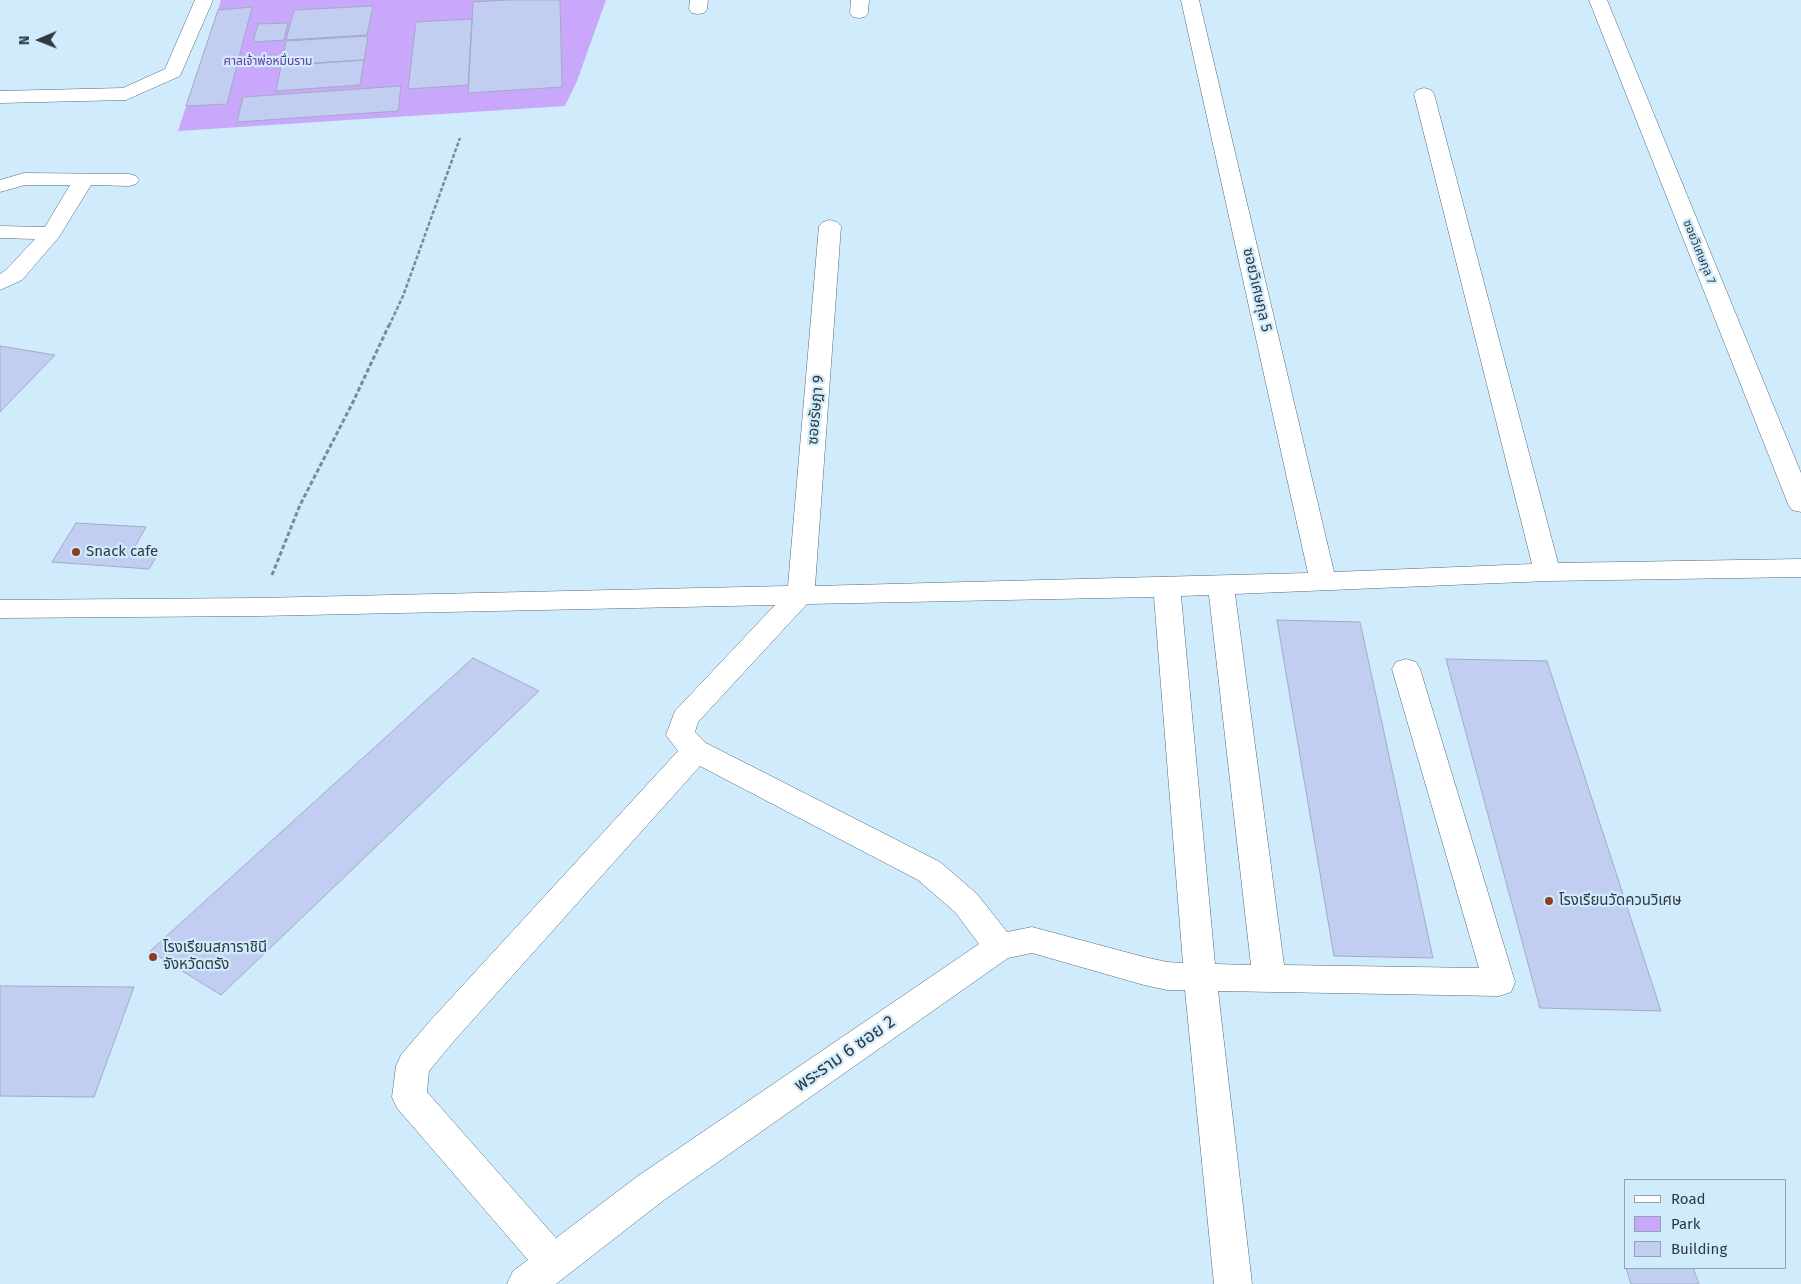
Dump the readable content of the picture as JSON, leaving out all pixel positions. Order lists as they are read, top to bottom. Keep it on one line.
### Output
{"streets":{"street":["ซอยวิเศษกุล 7","ซอยวิเศษกุล 5","ซอยรัษฎา 9","พระราม 6 ซอย 2"]},"parks":["ศาลเจ้าพ่อหมื่นราม"],"places":["Snack cafe","โรงเรียนวัดควนวิเศษ","โรงเรียนสภาราชินี จังหวัดตรัง"],"legend":["Road","Park","Building"],"north":"left"}
